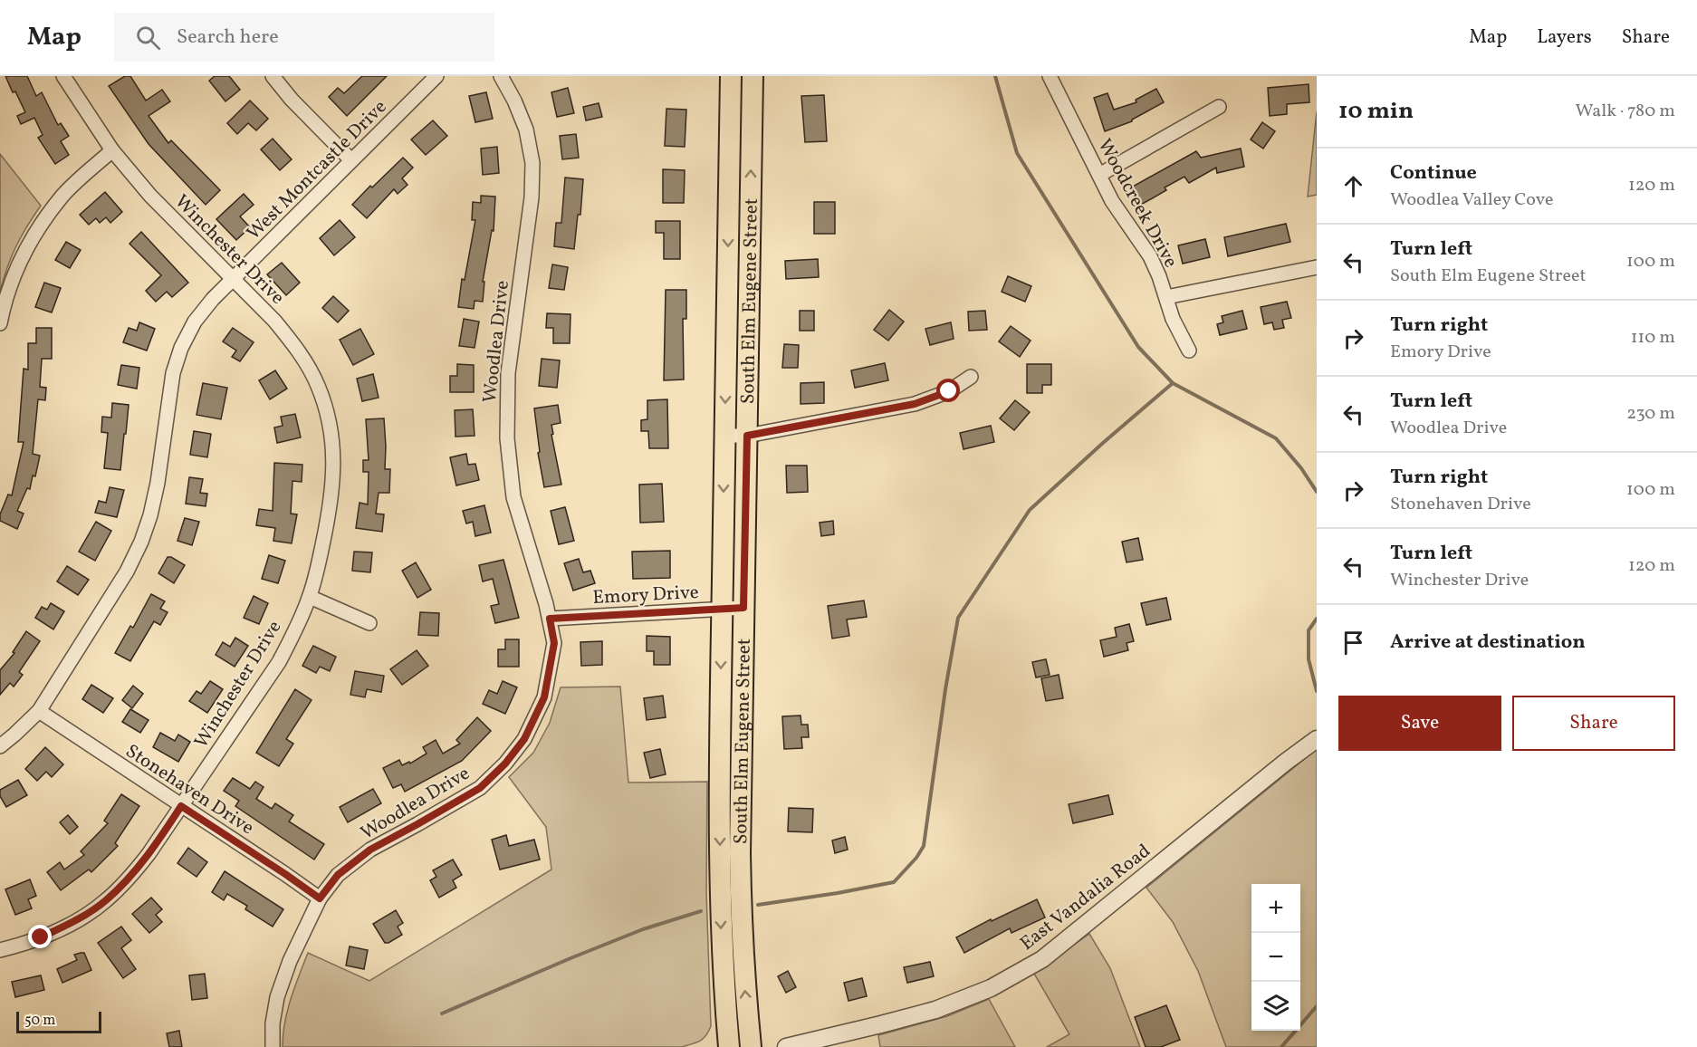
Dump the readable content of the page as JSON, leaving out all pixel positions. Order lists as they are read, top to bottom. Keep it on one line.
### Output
{"streets":{"main road":["South Elm Eugene Street"],"street":["West Montcastle Drive","Woodcreek Drive","Winchester Drive","Woodlea Drive","Emory Drive","Stonehaven Drive","East Vandalia Road"]},"crossings":[["West Montcastle Drive","Winchester Drive"],["West Montcastle Drive","Stonehaven Drive"],["Winchester Drive","Stonehaven Drive"],["South Elm Eugene Street","Emory Drive"],["Woodlea Drive","Emory Drive"],["Woodlea Drive","Stonehaven Drive"]],"scale_bar":"50 m","page":{"header":"Map","search":"Search here","nav":["Map","Layers","Share"],"heading":["10 min","Walk · 780 m"],"list":[["Continue","Woodlea Valley Cove","120 m"],["Turn left","South Elm Eugene Street","100 m"],["Turn right","Emory Drive","110 m"],["Turn left","Woodlea Drive","230 m"],["Turn right","Stonehaven Drive","100 m"],["Turn left","Winchester Drive","120 m"],"Arrive at destination"],"buttons":["Save","Share"],"map_buttons":["+","−"],"scale":"50 m"}}
